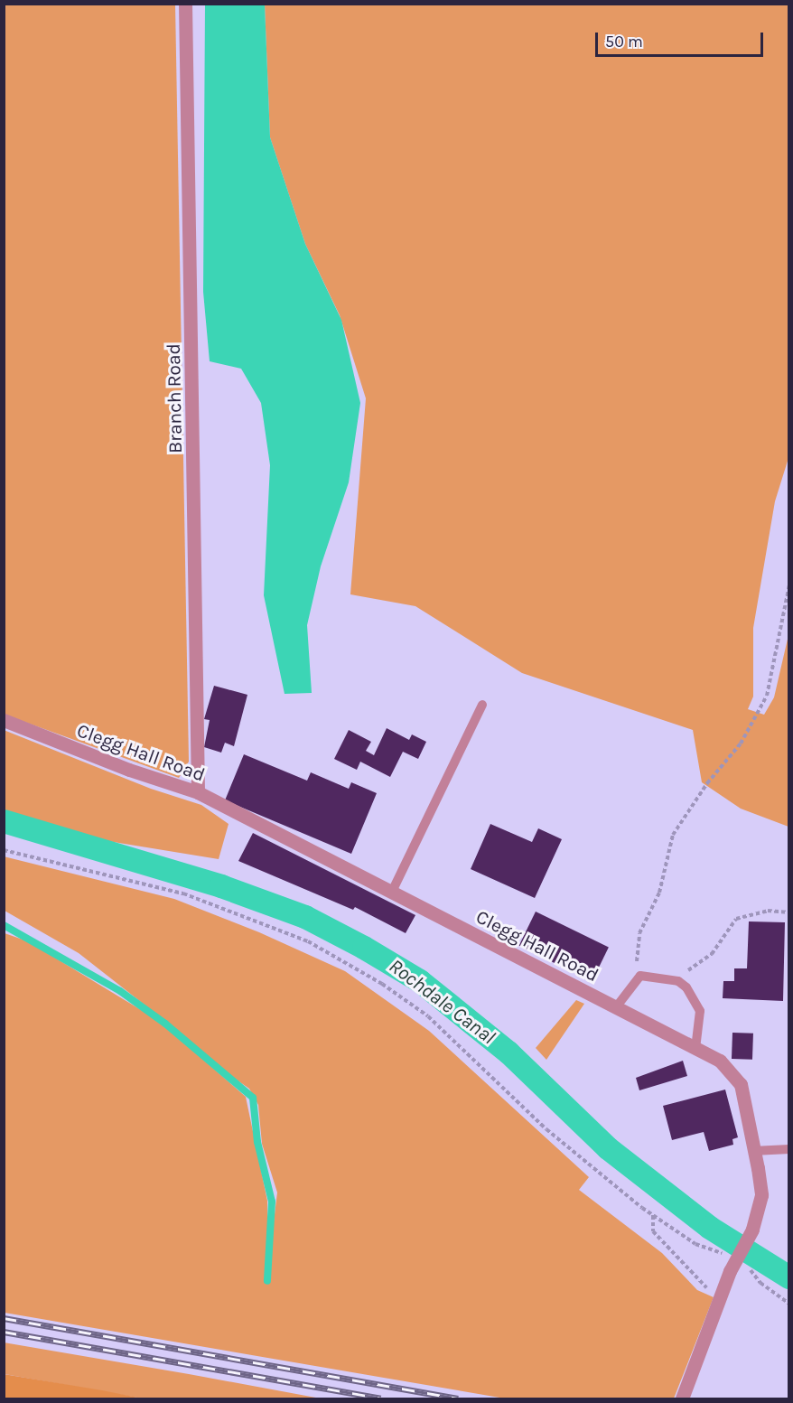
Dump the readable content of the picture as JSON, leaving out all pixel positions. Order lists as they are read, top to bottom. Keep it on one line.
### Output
{"streets":{"street":["Branch Road","Clegg Hall Road"]},"crossings":[["Branch Road","Clegg Hall Road"]],"water":["Rochdale Canal"],"scale_bar":"50 m"}
